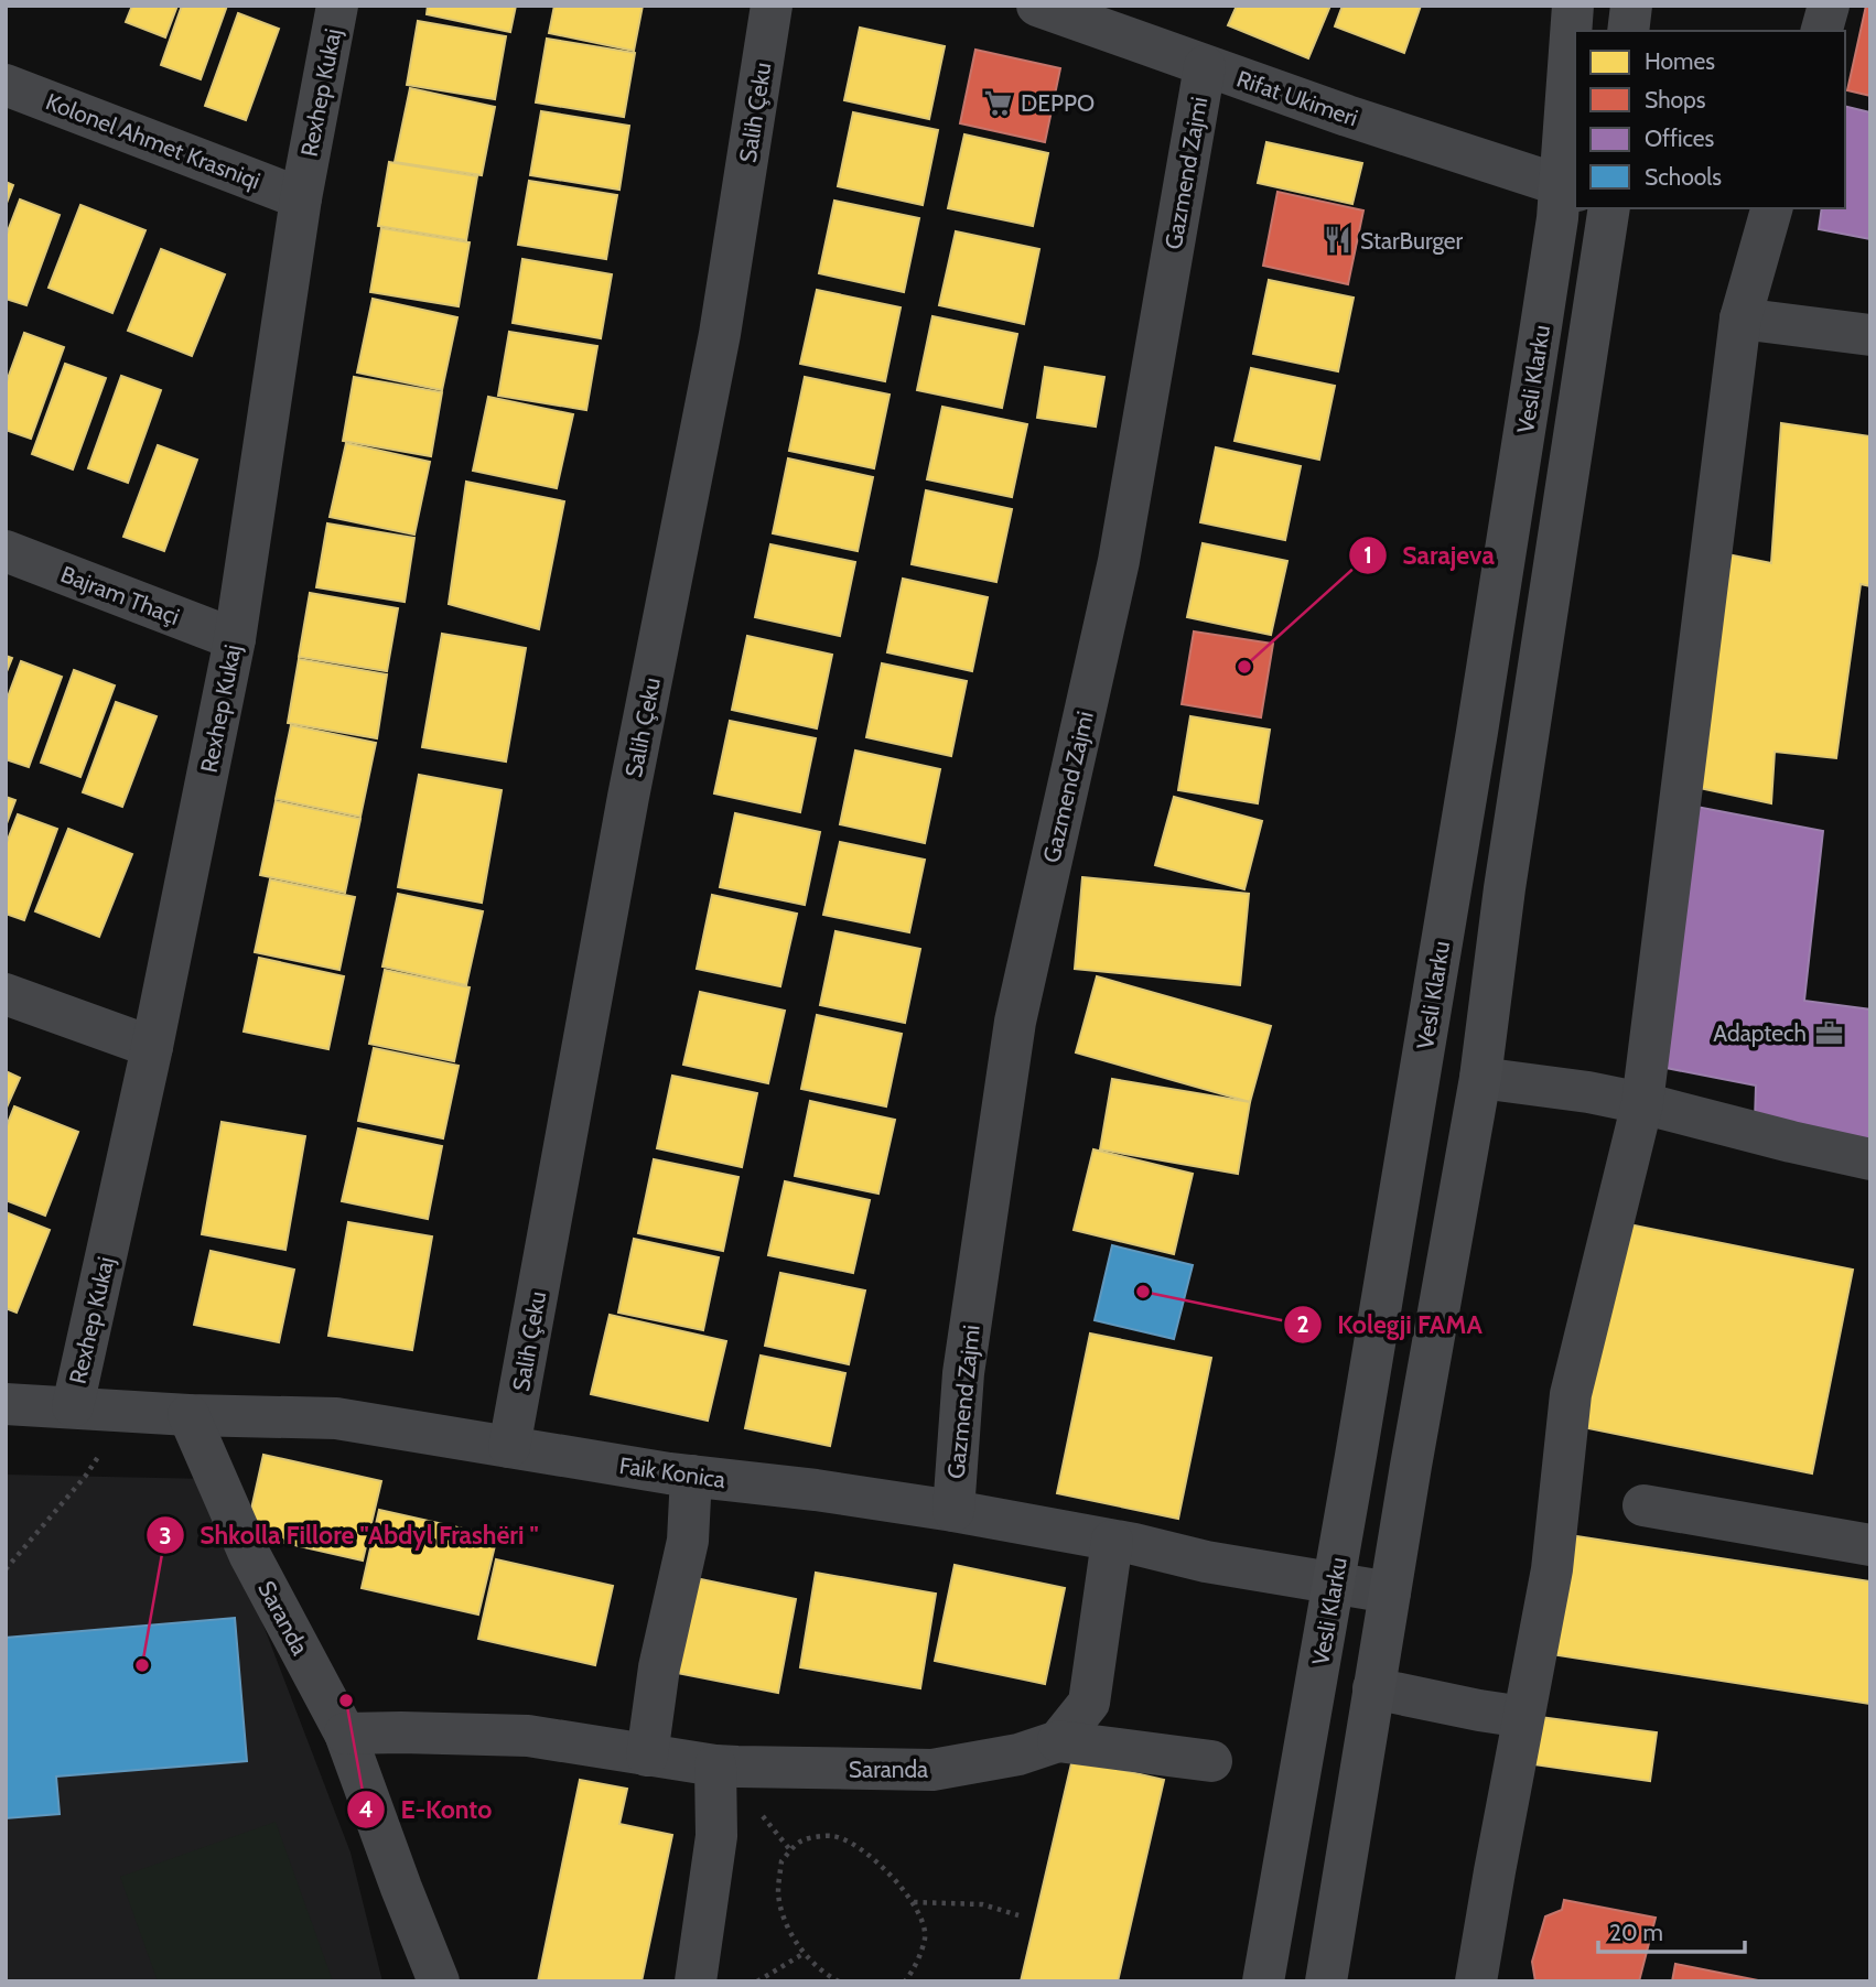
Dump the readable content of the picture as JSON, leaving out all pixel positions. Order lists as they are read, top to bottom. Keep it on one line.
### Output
{"streets":{"main road":["Vesli Klarku"],"street":["Rexhep Kukaj","Rifat Ukimeri","Salih Çeku","Kolonel Ahmet Krasniqi","Gazmend Zajmi","Bajram Thaçi","Faik Konica","Saranda"]},"crossings":[["Rexhep Kukaj","Kolonel Ahmet Krasniqi"],["Rexhep Kukaj","Bajram Thaçi"],["Rexhep Kukaj","Faik Konica"],["Rifat Ukimeri","Gazmend Zajmi"],["Rifat Ukimeri","Vesli Klarku"],["Salih Çeku","Faik Konica"],["Gazmend Zajmi","Faik Konica"],["Vesli Klarku","Faik Konica"],["Faik Konica","Saranda"]],"places":{"supermarket":["DEPPO"],"restaurant":["StarBurger"],"other":["Sarajeva","Kolegji FAMA","Shkolla Fillore \"Abdyl Frashëri \"","E-Konto"],"office":["Adaptech"]},"legend":["Homes","Shops","Offices","Schools"],"scale_bar":"20 m"}
